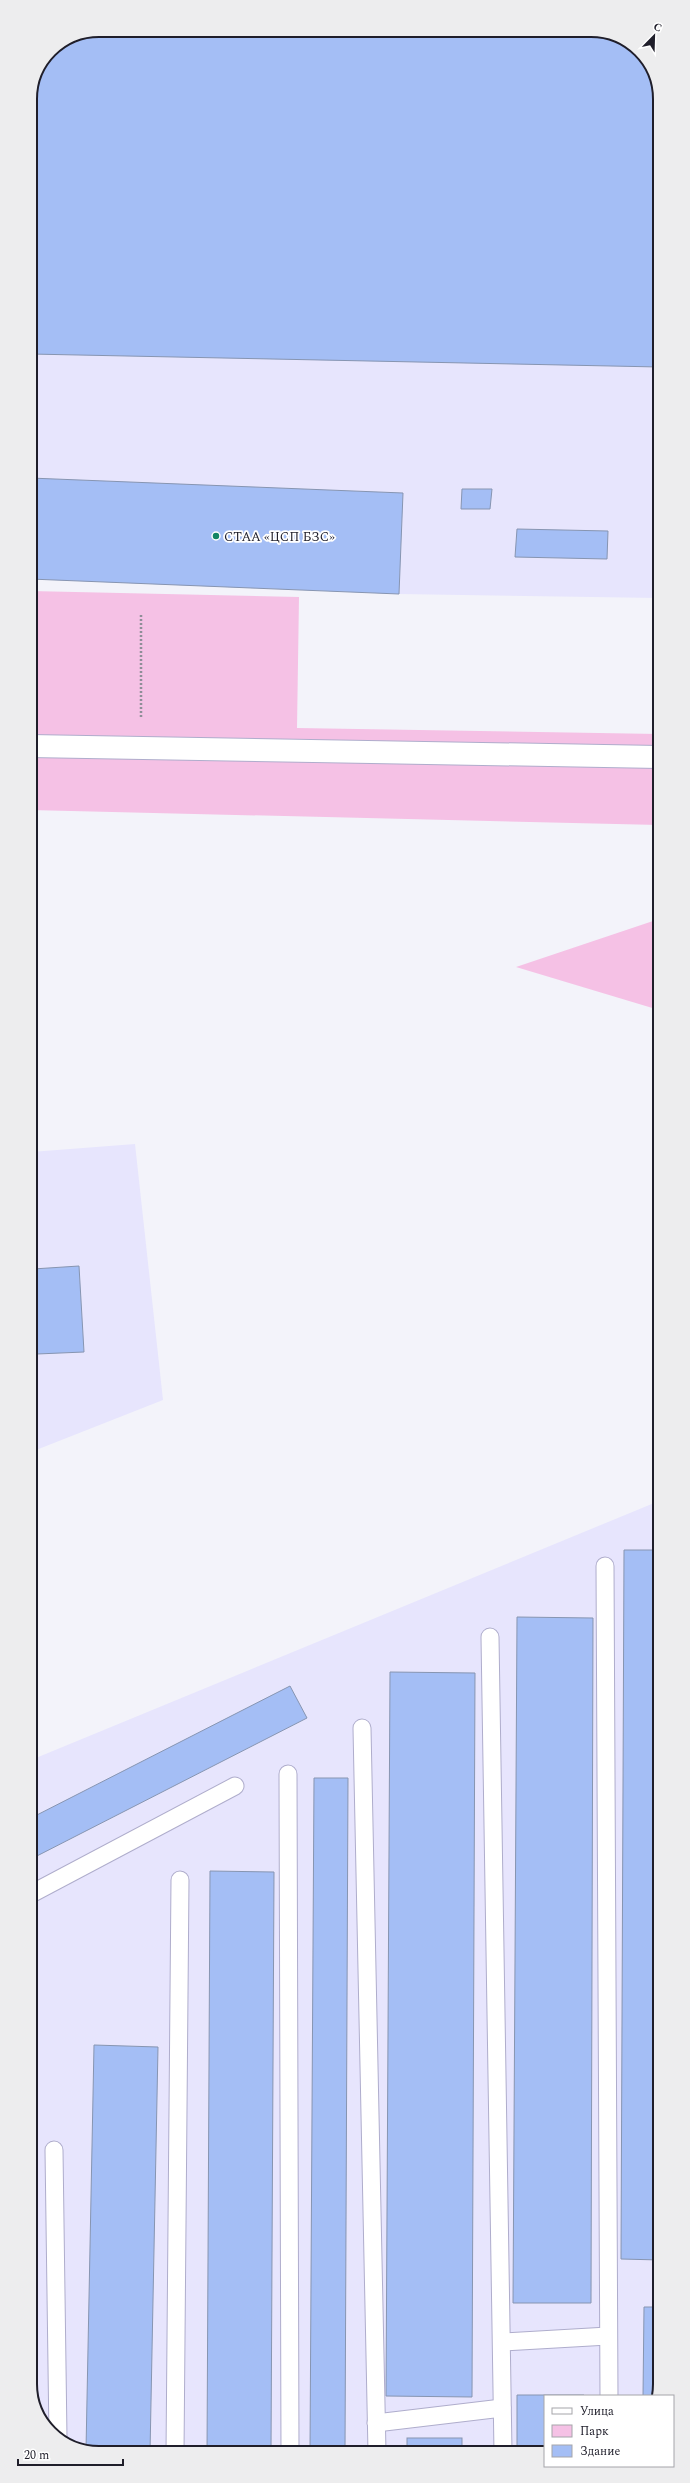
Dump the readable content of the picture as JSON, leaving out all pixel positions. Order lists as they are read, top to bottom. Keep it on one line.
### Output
{"places":["СТАА «ЦСП БЗС»"],"legend":["Улица","Парк","Здание"],"scale_bar":"20 m","north":"top right"}
